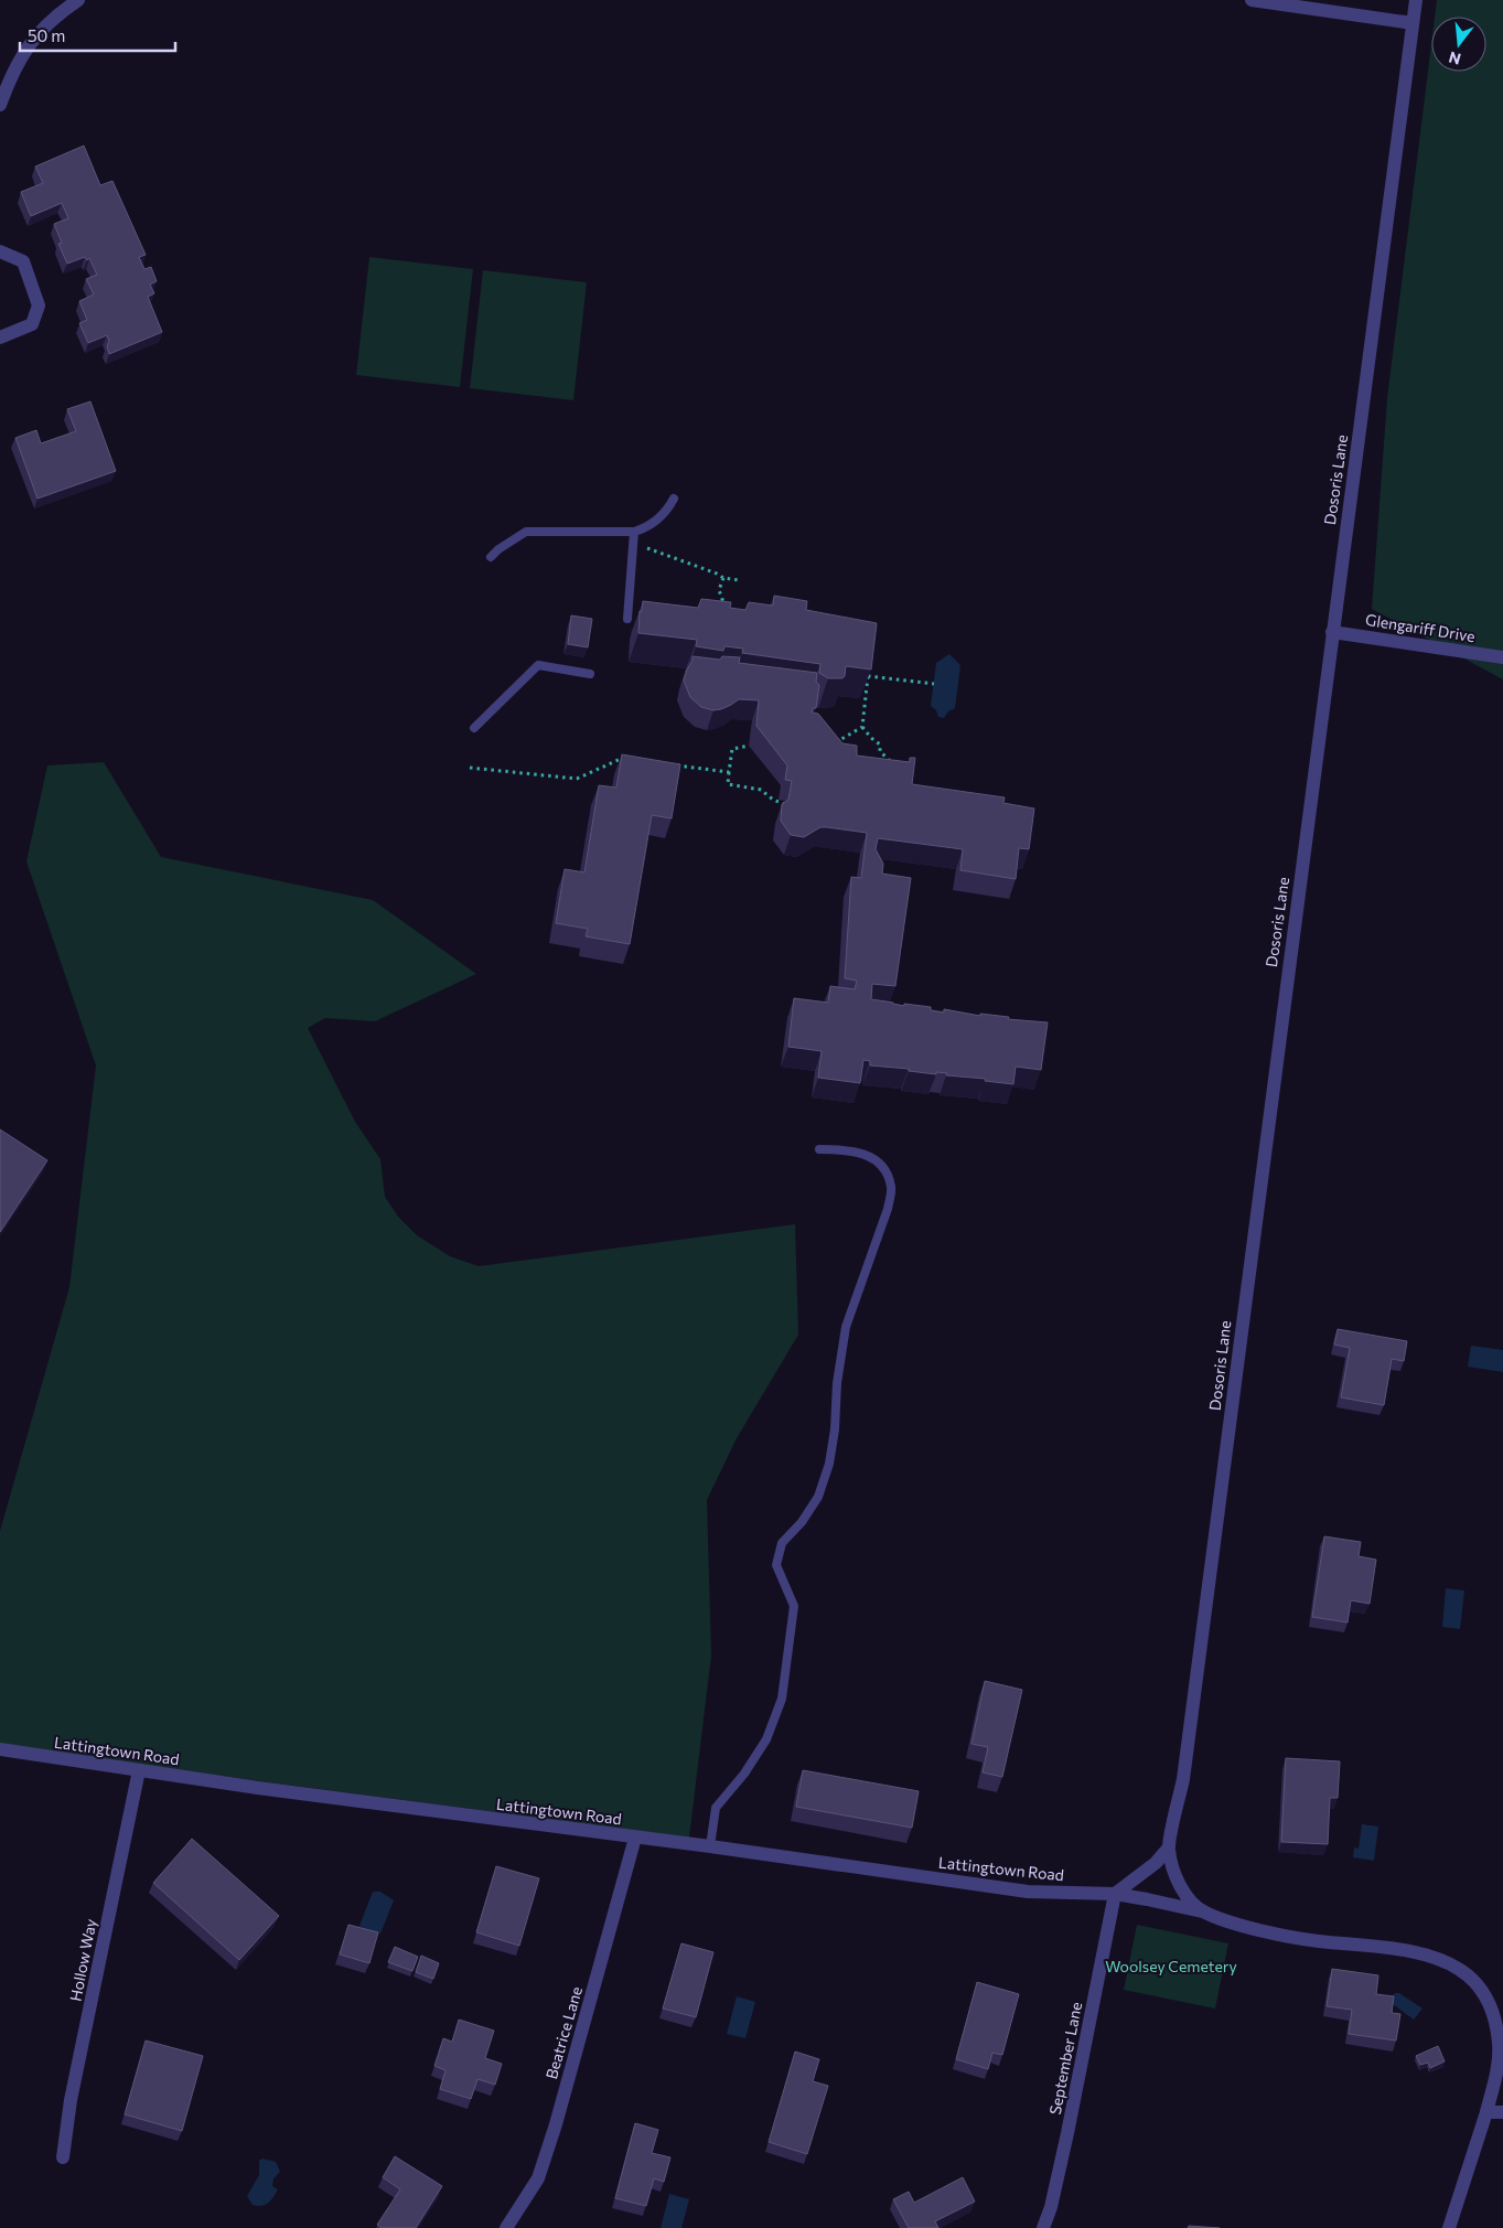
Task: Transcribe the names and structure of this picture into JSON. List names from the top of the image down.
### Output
{
  "streets": {
    "street": [
      "Dosoris Lane",
      "Glengariff Drive",
      "Lattingtown Road",
      "Hollow Way",
      "Beatrice Lane",
      "September Lane"
    ]
  },
  "crossings": [
    ["Dosoris Lane", "Glengariff Drive"],
    ["Dosoris Lane", "Lattingtown Road"],
    ["Lattingtown Road", "Hollow Way"],
    ["Lattingtown Road", "Beatrice Lane"],
    ["Lattingtown Road", "September Lane"]
  ],
  "parks": ["Woolsey Cemetery"],
  "scale_bar": "50 m",
  "north": "bottom"
}
